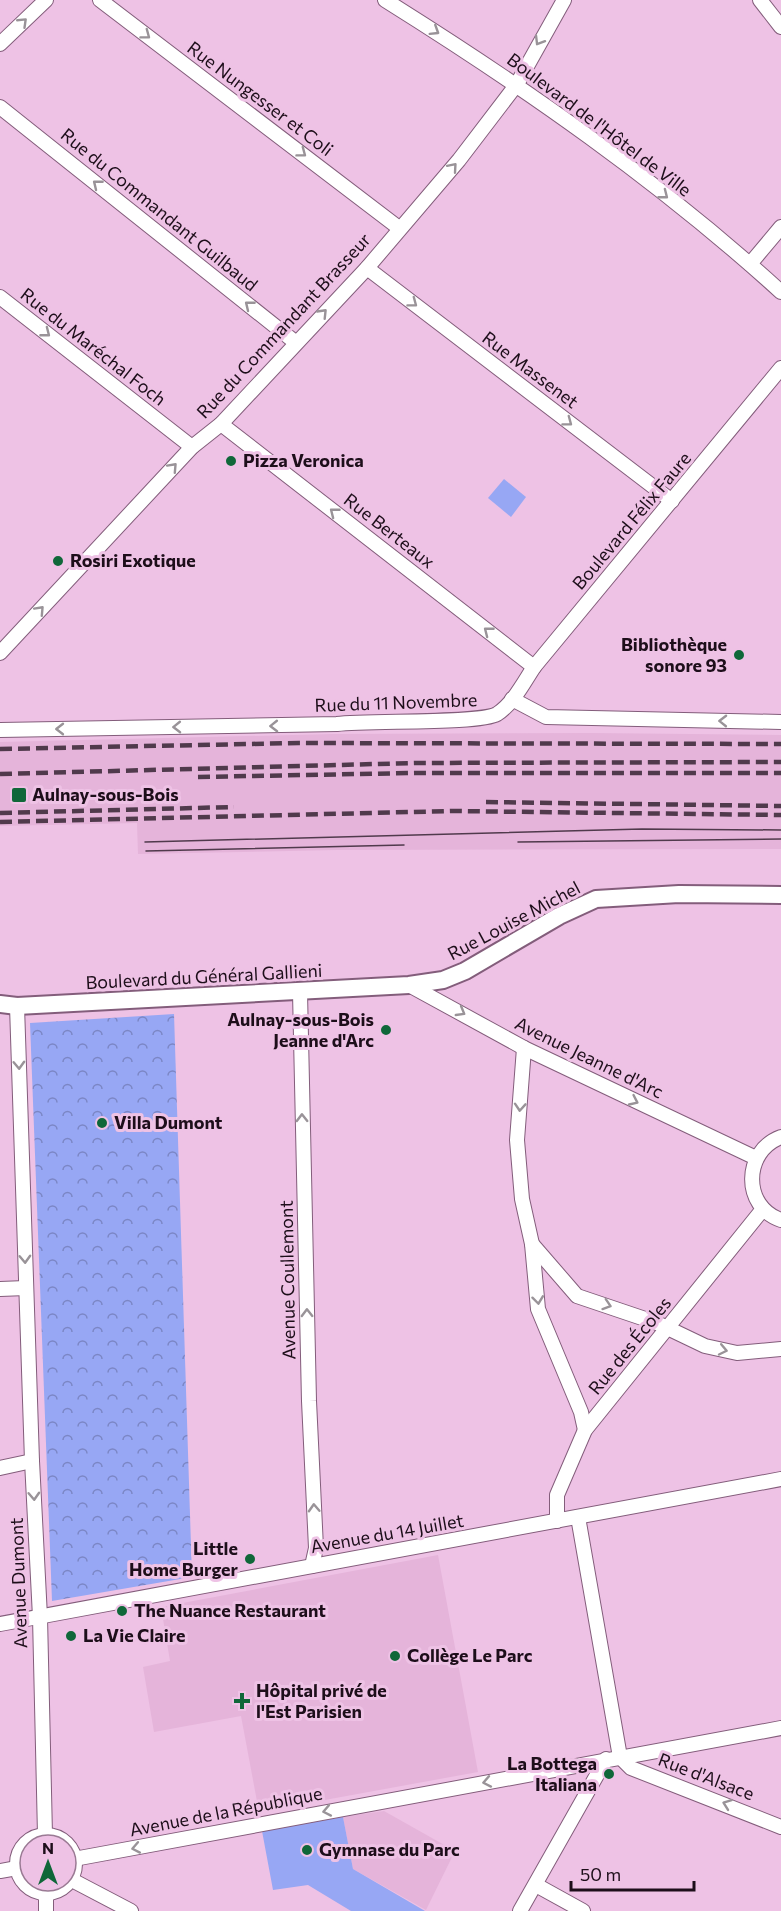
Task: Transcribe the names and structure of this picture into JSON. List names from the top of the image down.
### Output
{
  "streets": {
    "street": [
      "Rue Nungesser et Coli",
      "Boulevard de l'Hôtel de Ville",
      "Rue du Commandant Guilbaud",
      "Rue du Commandant Brasseur",
      "Rue du Maréchal Foch",
      "Rue Massenet",
      "Boulevard Félix Faure",
      "Rue Berteaux",
      "Rue du 11 Novembre",
      "Rue Louise Michel",
      "Boulevard du Général Gallieni",
      "Avenue Jeanne d'Arc",
      "Avenue Coullemont",
      "Rue des Écoles",
      "Avenue du 14 Juillet",
      "Avenue Dumont",
      "Rue d'Alsace",
      "Avenue de la République"
    ]
  },
  "crossings": [
    ["Rue Nungesser et Coli", "Rue du Commandant Brasseur"],
    ["Boulevard de l'Hôtel de Ville", "Rue du Commandant Brasseur"],
    ["Rue du Commandant Guilbaud", "Rue du Commandant Brasseur"],
    ["Rue du Commandant Brasseur", "Rue du Maréchal Foch"],
    ["Rue du Commandant Brasseur", "Rue Massenet"],
    ["Rue du Commandant Brasseur", "Rue Berteaux"],
    ["Rue Massenet", "Boulevard Félix Faure"],
    ["Boulevard Félix Faure", "Rue Berteaux"],
    ["Boulevard Félix Faure", "Rue du 11 Novembre"],
    ["Rue Louise Michel", "Boulevard du Général Gallieni"],
    ["Rue Louise Michel", "Avenue Jeanne d'Arc"],
    ["Boulevard du Général Gallieni", "Avenue Jeanne d'Arc"],
    ["Boulevard du Général Gallieni", "Avenue Coullemont"],
    ["Boulevard du Général Gallieni", "Avenue Dumont"],
    ["Avenue Coullemont", "Avenue du 14 Juillet"],
    ["Rue des Écoles", "Avenue du 14 Juillet"],
    ["Avenue du 14 Juillet", "Avenue Dumont"],
    ["Rue d'Alsace", "Avenue de la République"]
  ],
  "one_way": [
    "Rue Nungesser et Coli",
    "Boulevard de l'Hôtel de Ville",
    "Rue du Commandant Guilbaud",
    "Rue du Maréchal Foch",
    "Rue Massenet",
    "Rue Berteaux",
    "Rue du 11 Novembre",
    "Avenue Jeanne d'Arc",
    "Avenue Coullemont",
    "Avenue Dumont",
    "Rue d'Alsace",
    "Avenue de la République"
  ],
  "places": {
    "other": [
      "Pizza Veronica",
      "Rosiri Exotique",
      "Bibliothèque sonore 93",
      "Aulnay-sous-Bois Jeanne d'Arc",
      "Villa Dumont",
      "Little Home Burger",
      "The Nuance Restaurant",
      "La Vie Claire",
      "Collège Le Parc",
      "La Bottega Italiana",
      "Gymnase du Parc"
    ],
    "transit": ["Aulnay-sous-Bois"],
    "health": ["Hôpital privé de l'Est Parisien"]
  },
  "scale_bar": "50 m",
  "north": "top"
}
